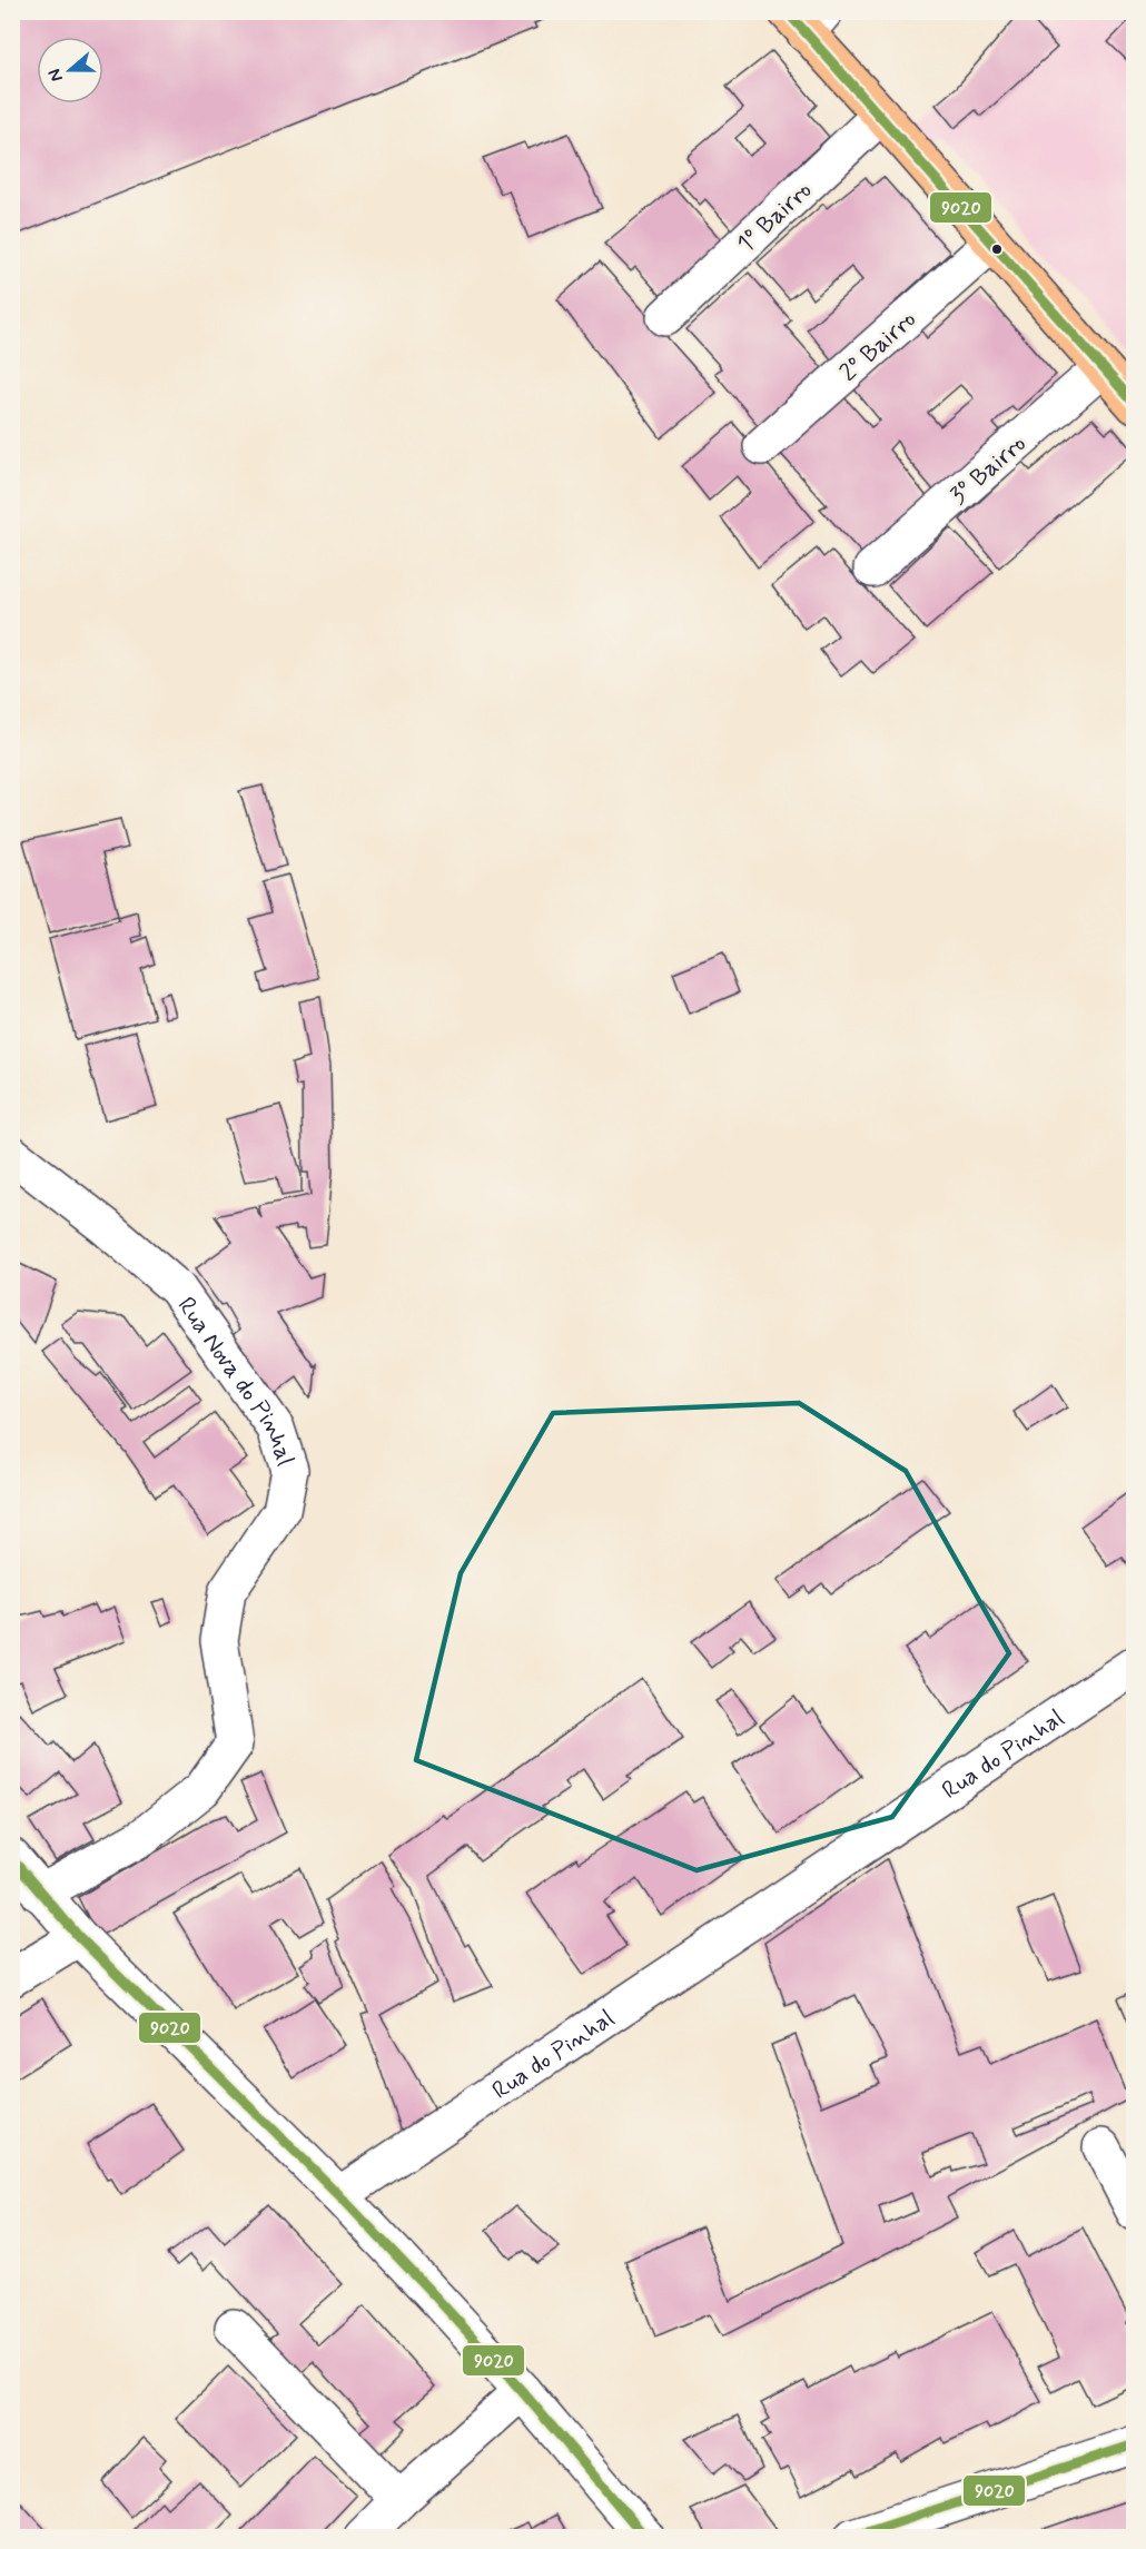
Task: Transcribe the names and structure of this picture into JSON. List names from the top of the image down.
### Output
{
  "streets": {
    "street": [
      "1º Bairro",
      "2º Bairro",
      "3º Bairro",
      "Rua Nova do Pinhal",
      "Rua do Pinhal"
    ]
  },
  "lines": ["transit line 9020"],
  "north": "left"
}
